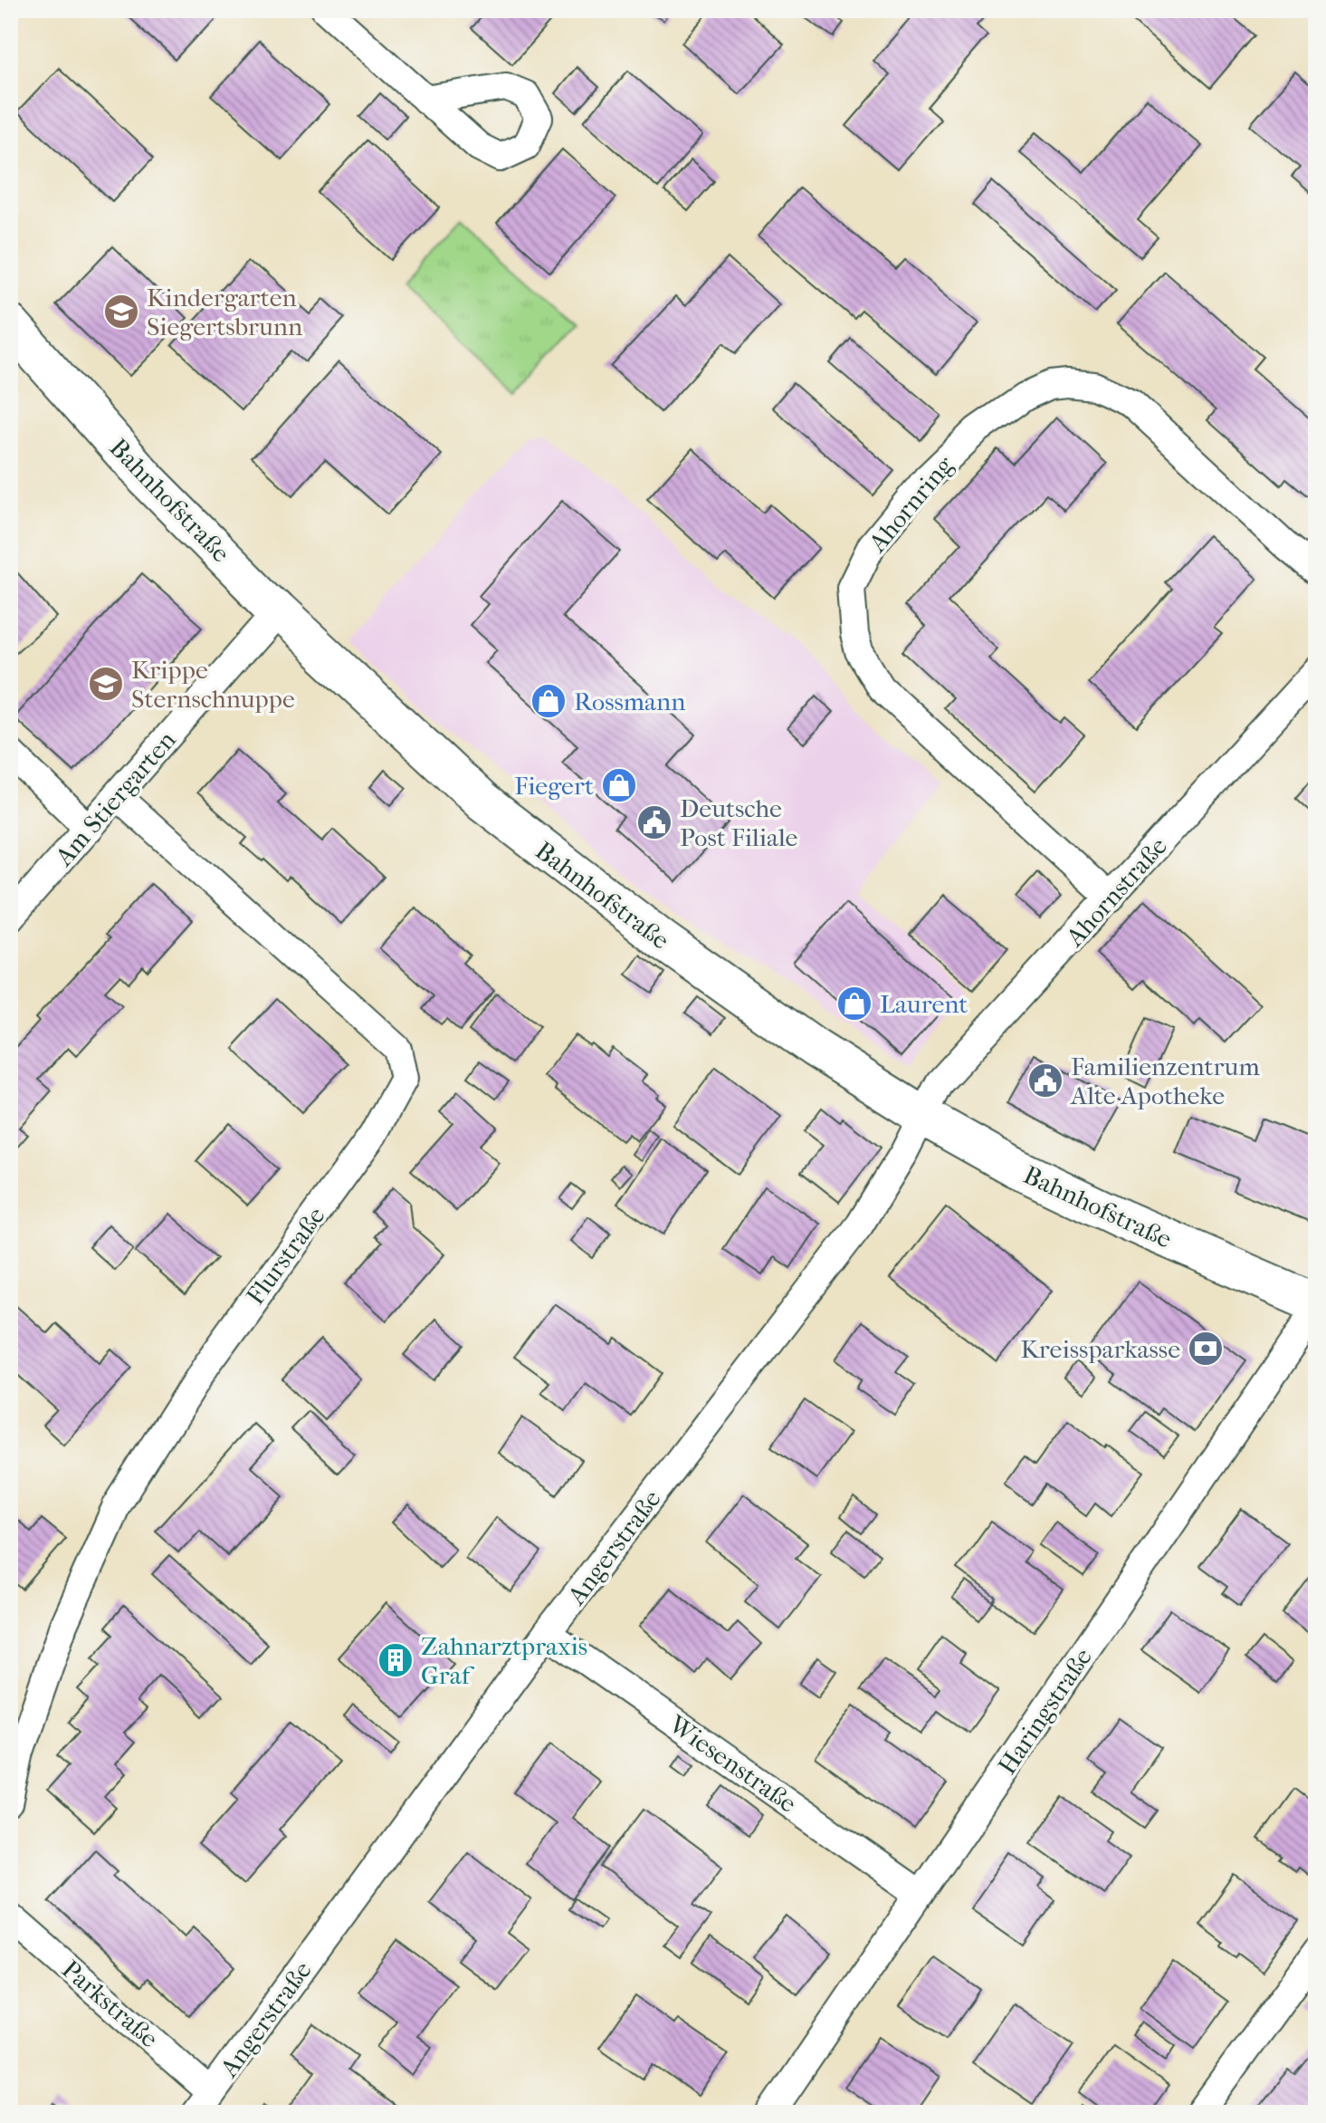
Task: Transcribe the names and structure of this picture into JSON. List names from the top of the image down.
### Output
{
  "streets": {
    "street": [
      "Bahnhofstraße",
      "Ahornring",
      "Am Stiergarten",
      "Ahornstraße",
      "Flurstraße",
      "Angerstraße",
      "Haringstraße",
      "Wiesenstraße",
      "Parkstraße"
    ]
  },
  "crossings": [
    ["Bahnhofstraße", "Am Stiergarten"],
    ["Bahnhofstraße", "Ahornstraße"],
    ["Bahnhofstraße", "Angerstraße"],
    ["Bahnhofstraße", "Haringstraße"],
    ["Ahornring", "Ahornstraße"],
    ["Am Stiergarten", "Flurstraße"],
    ["Ahornstraße", "Angerstraße"],
    ["Angerstraße", "Wiesenstraße"],
    ["Angerstraße", "Parkstraße"],
    ["Haringstraße", "Wiesenstraße"]
  ],
  "places": {
    "school or university": ["Kindergarten Siegertsbrunn", "Krippe Sternschnuppe"],
    "shop": ["Rossmann", "Fiegert", "Laurent"],
    "public building": ["Deutsche Post Filiale", "Familienzentrum Alte Apotheke"],
    "bank": ["Kreissparkasse"],
    "building": ["Zahnarztpraxis Graf"]
  }
}
